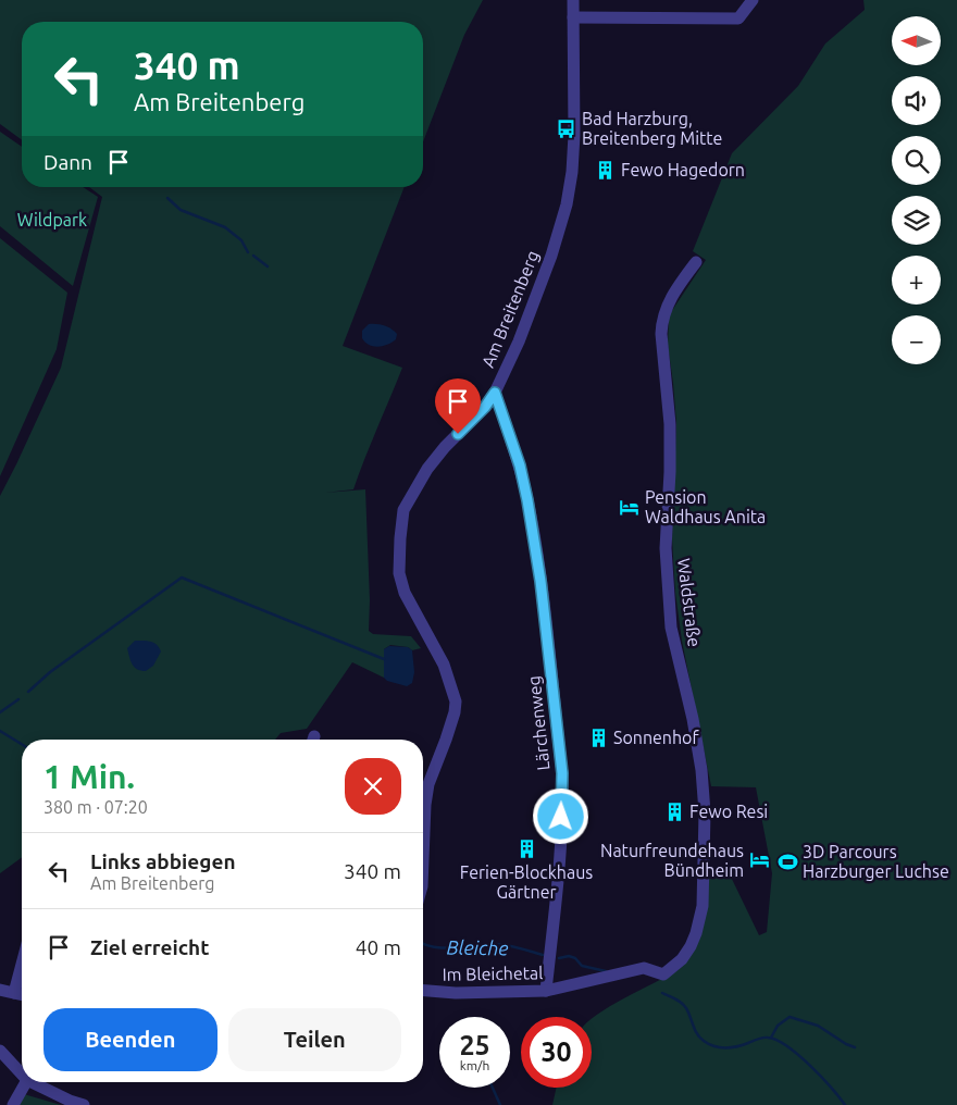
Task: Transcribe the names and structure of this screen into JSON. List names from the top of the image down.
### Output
{
  "streets": {
    "street": [
      "Am Breitenberg",
      "Waldstraße",
      "Lärchenweg",
      "Im Bleichetal"
    ]
  },
  "crossings": [
    ["Am Breitenberg", "Lärchenweg"],
    ["Waldstraße", "Im Bleichetal"],
    ["Lärchenweg", "Im Bleichetal"]
  ],
  "water": ["Bleiche"],
  "parks": ["Wildpark"],
  "places": {
    "bus stop": ["Bad Harzburg, Breitenberg Mitte"],
    "building": [
      "Fewo Hagedorn",
      "Sonnenhof",
      "Fewo Resi",
      "Ferien-Blockhaus Gärtner"
    ],
    "hotel": ["Pension Waldhaus Anita", "Naturfreundehaus Bündheim"],
    "sports": ["3D Parcours Harzburger Luchse"]
  },
  "north": "left",
  "page": {
    "map_buttons": ["+", "−"],
    "turn": ["340 m", "Am Breitenberg"],
    "then": "Dann",
    "heading": ["1 Min.", "380 m · 07:20"],
    "list": [
      {
        "name": "Links abbiegen",
        "note": "Am Breitenberg",
        "value": "340 m"
      },
      {
        "name": "Ziel erreicht",
        "value": "40 m"
      }
    ],
    "buttons": ["Beenden", "Teilen"],
    "speed": "25 km/h",
    "limit": "30"
  }
}
